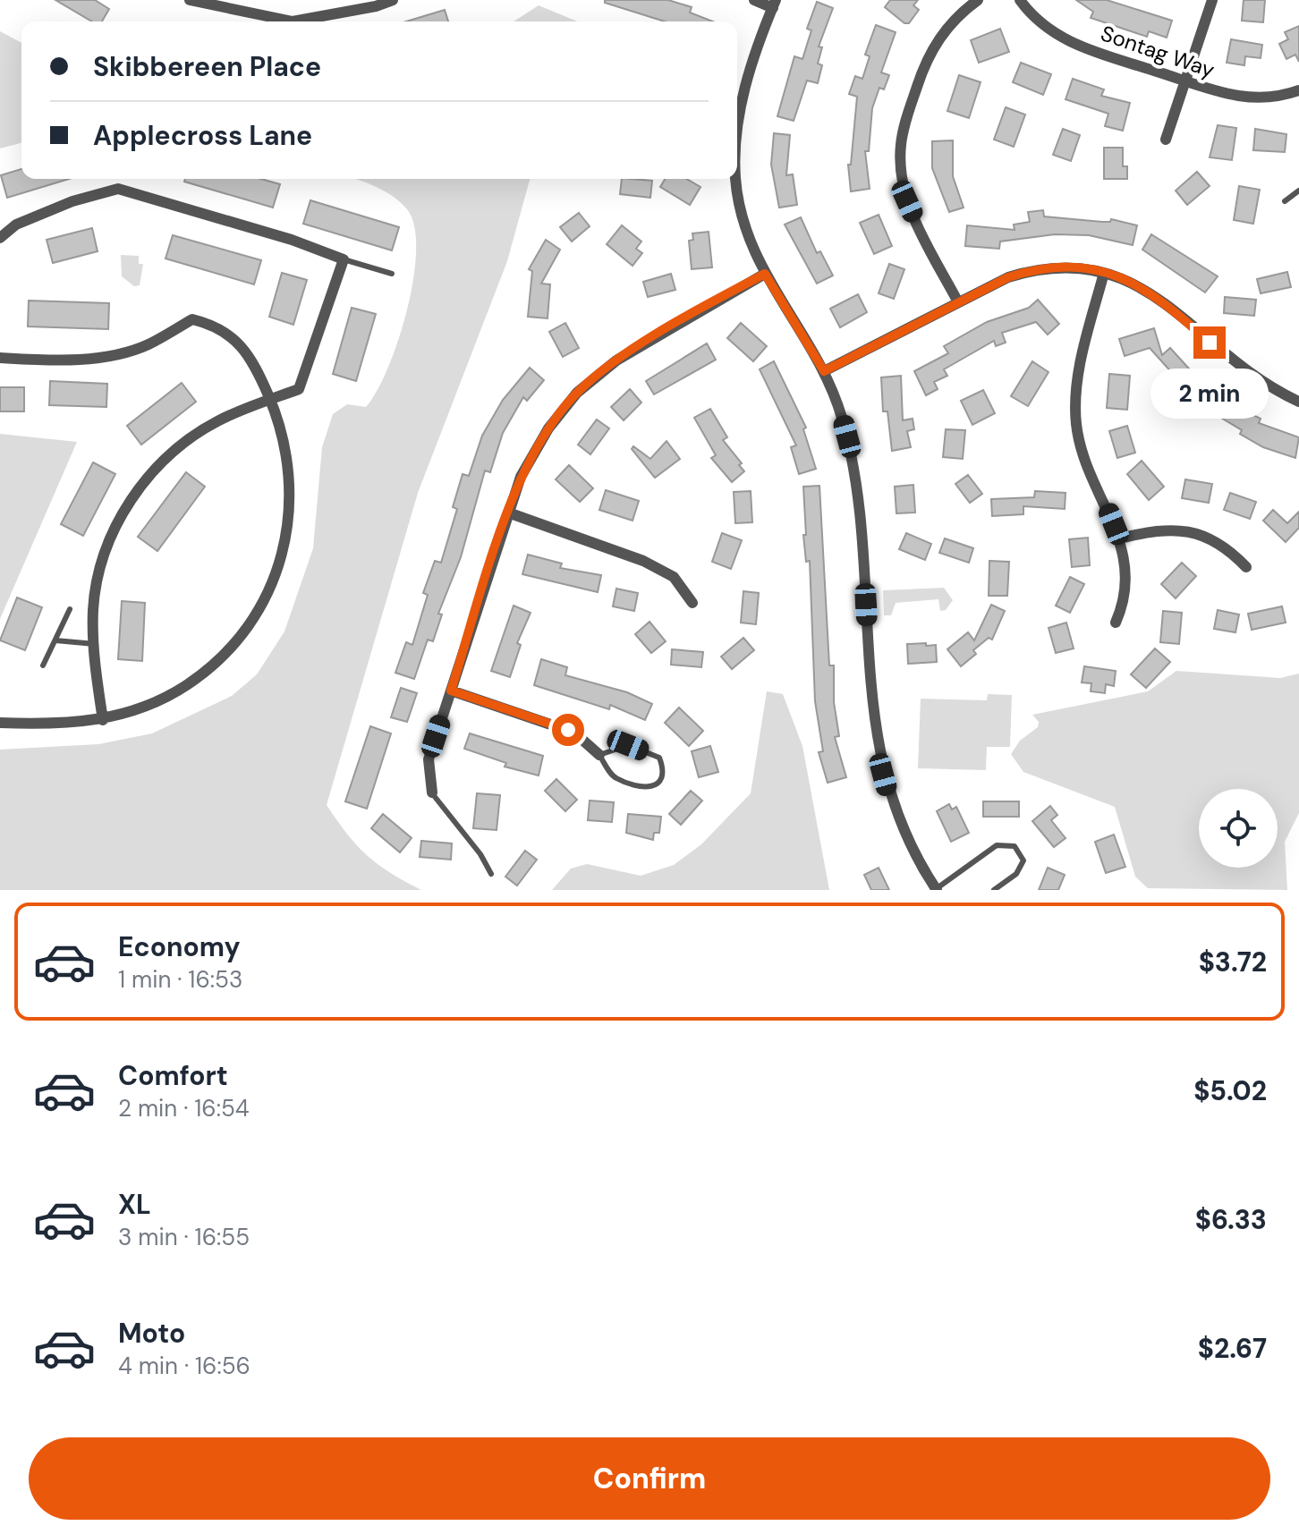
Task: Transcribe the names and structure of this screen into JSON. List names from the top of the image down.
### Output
{
  "streets": {
    "street": ["Sontag Way"]
  },
  "page": {
    "banner": ["Skibbereen Place", "Applecross Lane"],
    "bubble": "2 min",
    "list": [
      {
        "name": "Economy",
        "note": "1 min · 16:53",
        "value": "$3.72"
      },
      {
        "name": "Comfort",
        "note": "2 min · 16:54",
        "value": "$5.02"
      },
      {
        "name": "XL",
        "note": "3 min · 16:55",
        "value": "$6.33"
      },
      {
        "name": "Moto",
        "note": "4 min · 16:56",
        "value": "$2.67"
      }
    ],
    "buttons": "Confirm"
  }
}
